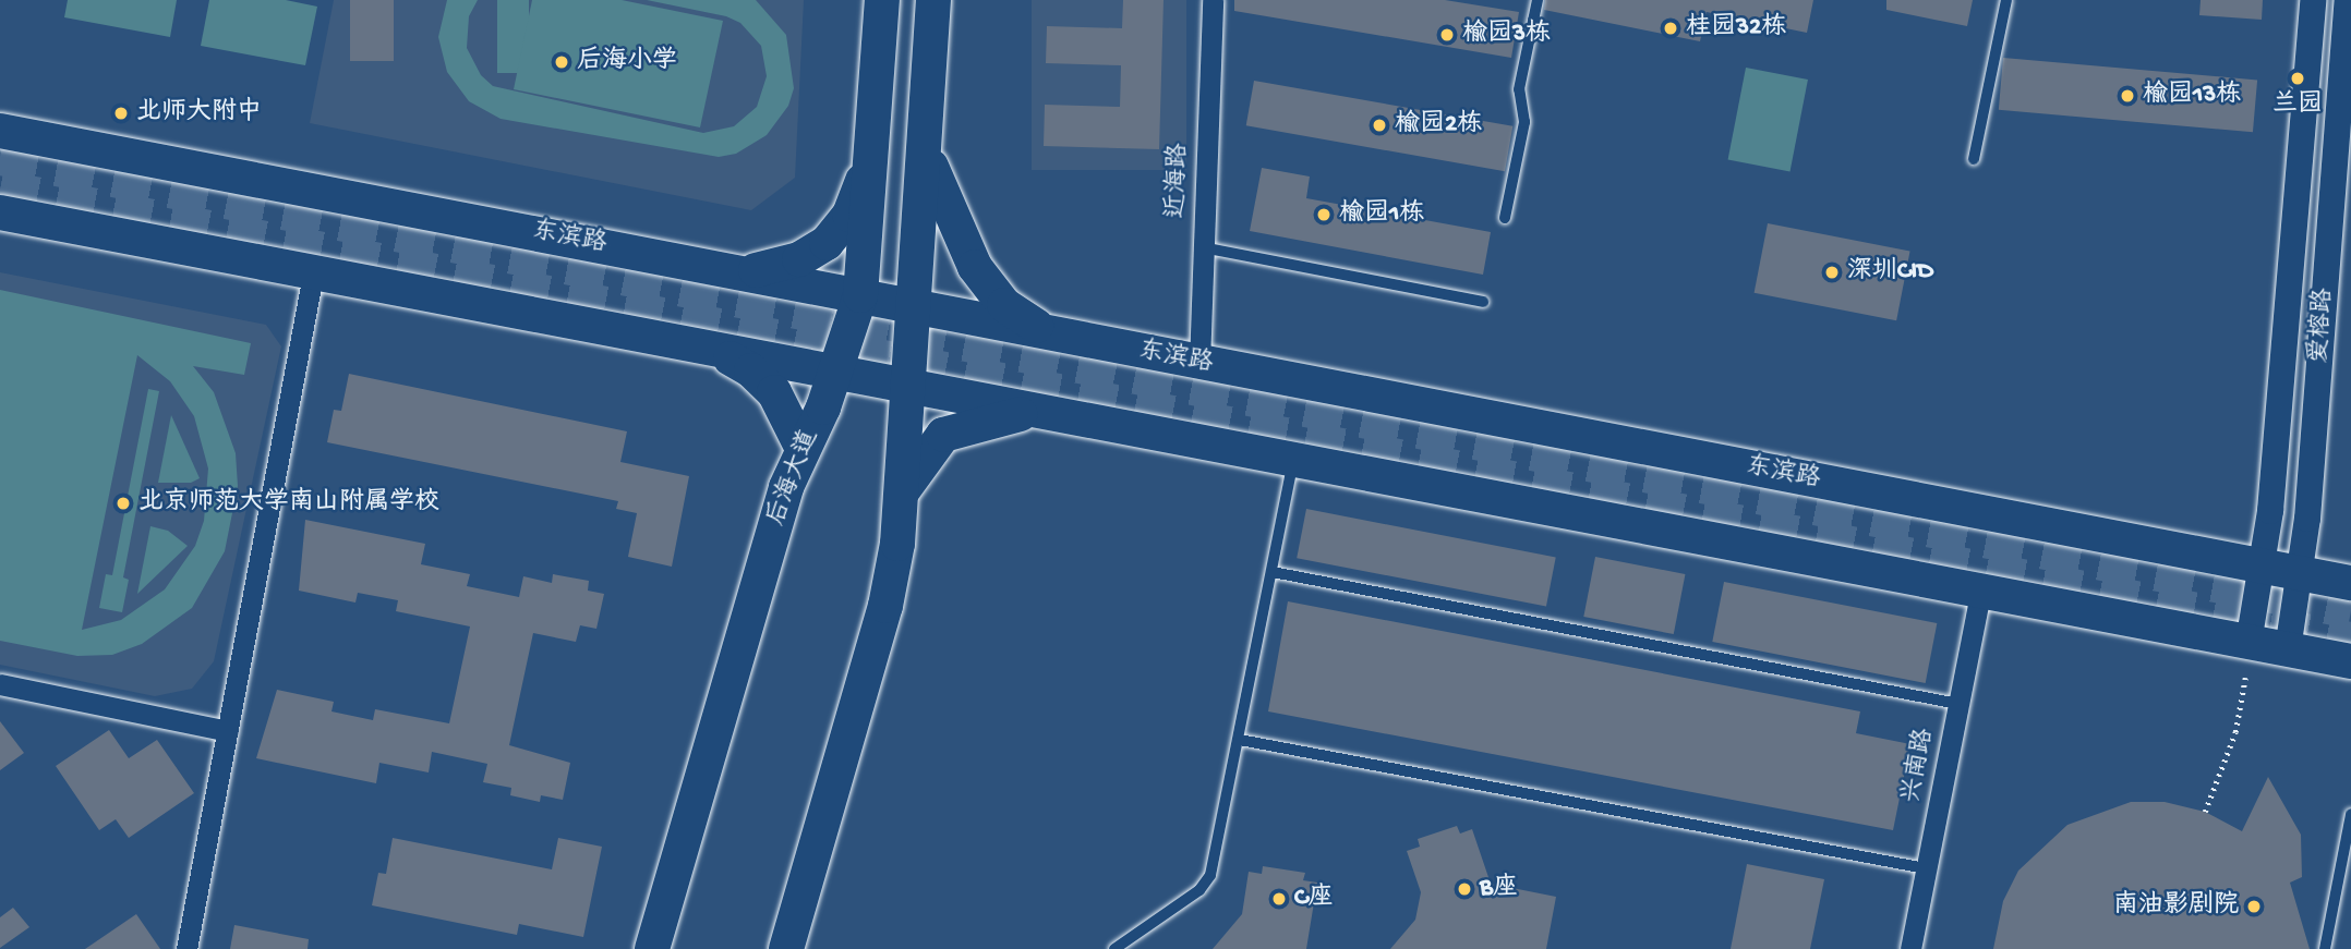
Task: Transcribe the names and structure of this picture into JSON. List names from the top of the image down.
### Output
{
  "streets": {
    "main road": ["东滨路", "后海大道"],
    "street": ["近海路", "爱榕路", "兴南路"]
  },
  "crossings": [
    ["近海路", "东滨路"],
    ["东滨路", "爱榕路"],
    ["东滨路", "后海大道"]
  ],
  "places": [
    "桂园32栋",
    "榆园3栋",
    "后海小学",
    "兰园",
    "榆园13栋",
    "北师大附中",
    "榆园2栋",
    "榆园1栋",
    "深圳CID",
    "北京师范大学南山附属学校",
    "B座",
    "C座",
    "南油影剧院"
  ]
}
